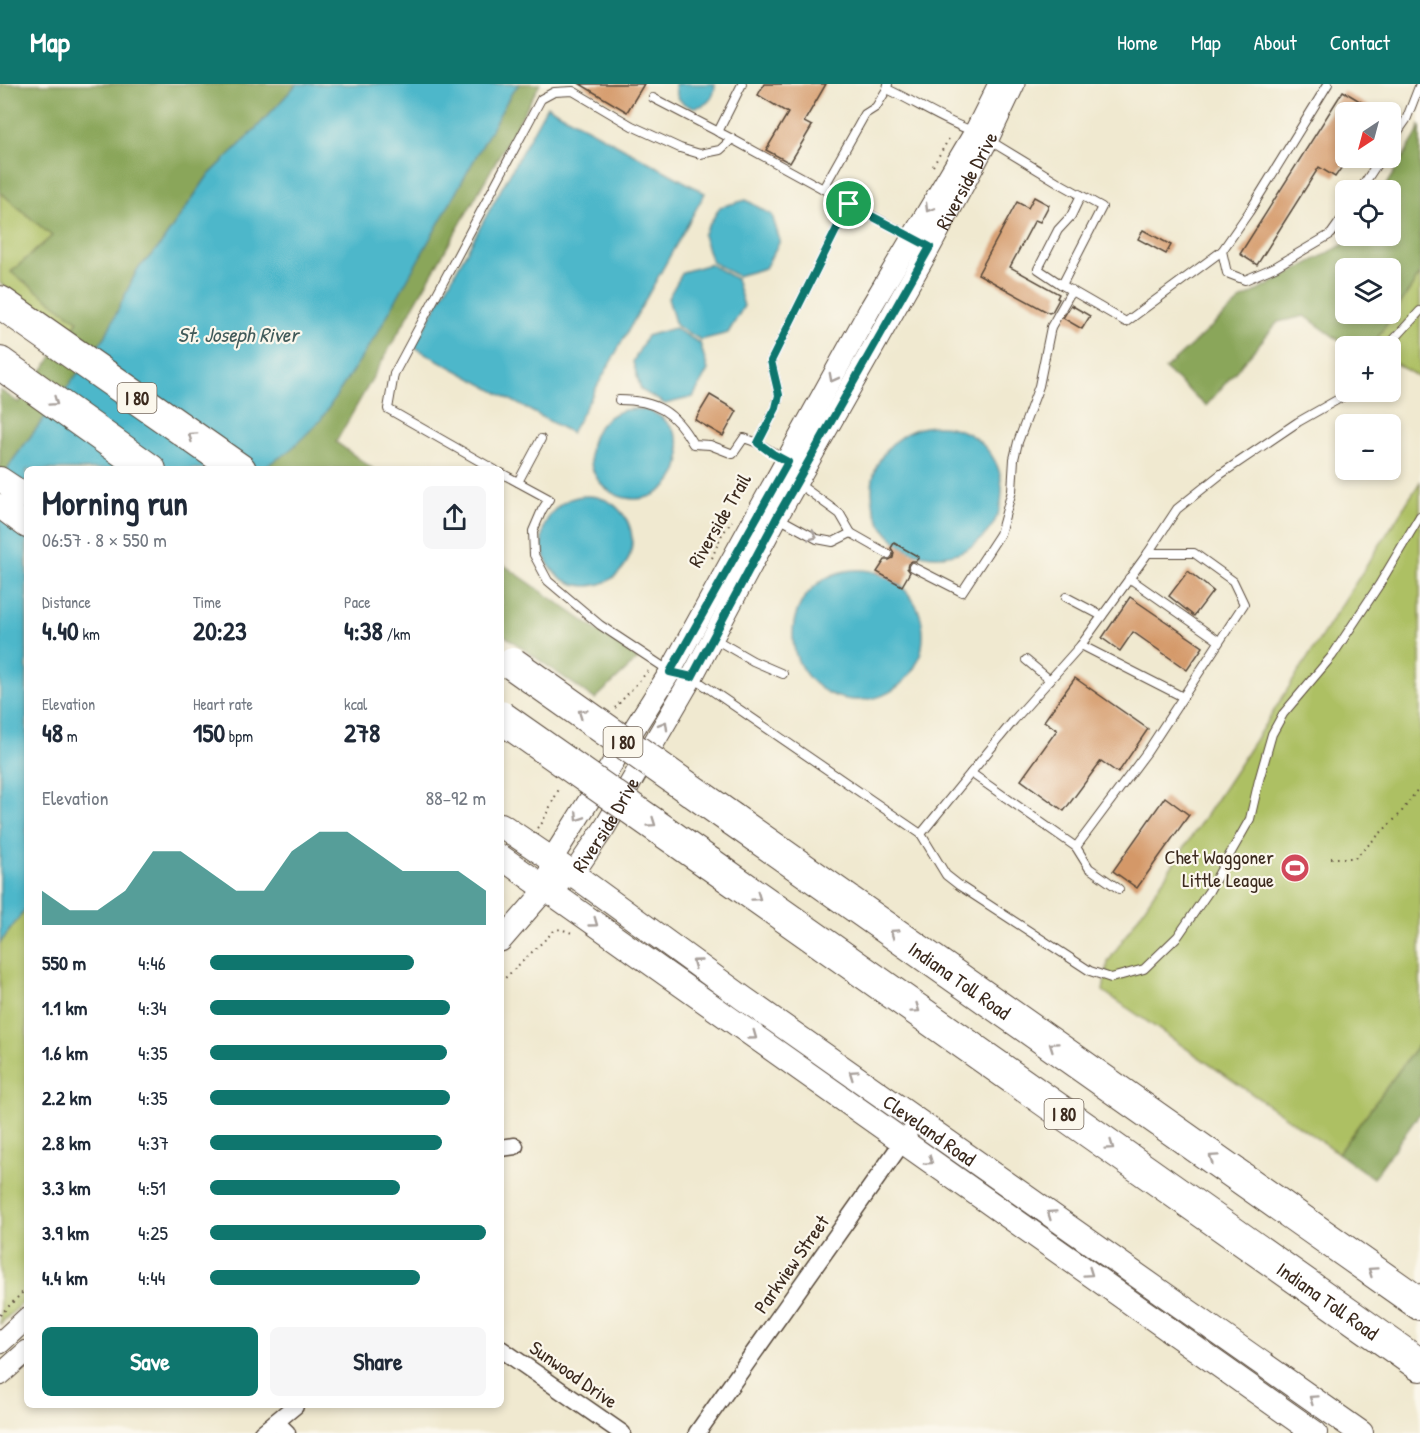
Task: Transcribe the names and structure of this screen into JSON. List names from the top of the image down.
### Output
{
  "streets": {
    "highway": ["I 80", "Indiana Toll Road"],
    "main road": ["Cleveland Road"],
    "street": ["Riverside Drive", "Parkview Street", "Sunwood Drive"],
    "path": ["Riverside Trail"]
  },
  "crossings": [
    ["Riverside Drive", "Cleveland Road"],
    ["Cleveland Road", "Parkview Street"]
  ],
  "water": ["St. Joseph River"],
  "places": {
    "sports": ["Chet Waggoner Little League"]
  },
  "north": "bottom left",
  "page": {
    "header": "Map",
    "nav": [
      "Home",
      "Map",
      "About",
      "Contact"
    ],
    "map_buttons": ["+", "−"],
    "heading": ["Morning run", "06:57 · 8 × 550 m"],
    "stats": [
      ["Distance", "4.40 km"],
      ["Time", "20:23"],
      ["Pace", "4:38 /km"],
      ["Elevation", "48 m"],
      ["Heart rate", "150 bpm"],
      ["kcal", "278"]
    ],
    "chart": ["Elevation", "88–92 m"],
    "list": [
      {
        "name": "550 m",
        "note": "4:46"
      },
      {
        "name": "1.1 km",
        "note": "4:34"
      },
      {
        "name": "1.6 km",
        "note": "4:35"
      },
      {
        "name": "2.2 km",
        "note": "4:35"
      },
      {
        "name": "2.8 km",
        "note": "4:37"
      },
      {
        "name": "3.3 km",
        "note": "4:51"
      },
      {
        "name": "3.9 km",
        "note": "4:25"
      },
      {
        "name": "4.4 km",
        "note": "4:44"
      }
    ],
    "buttons": ["Save", "Share"]
  }
}
